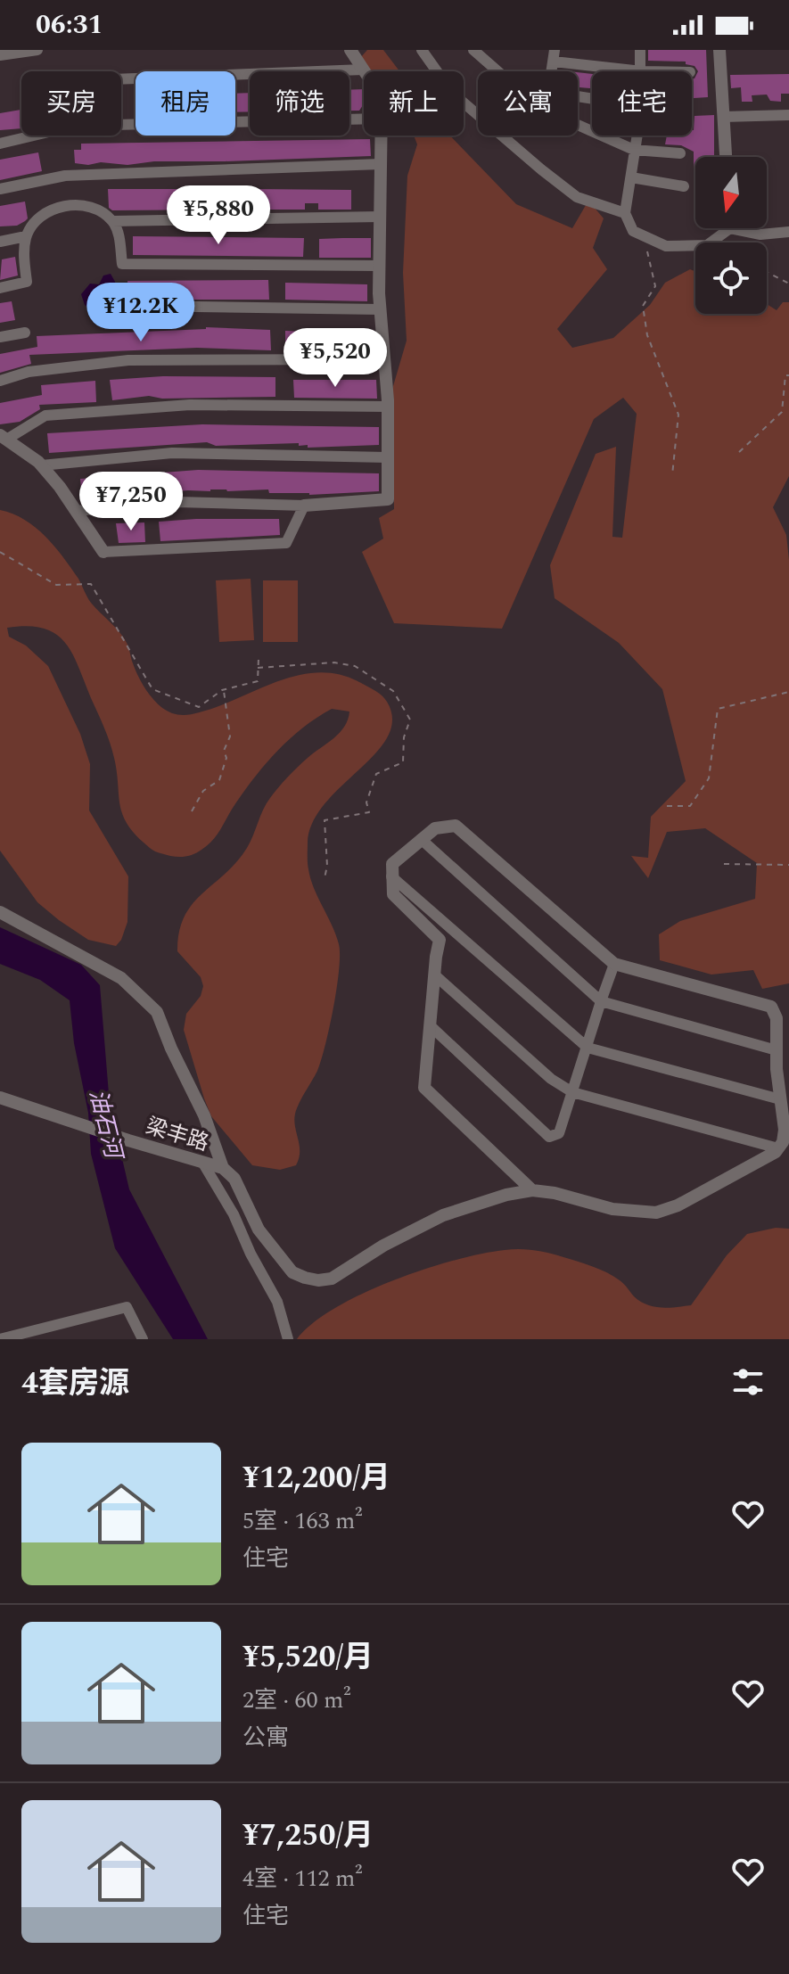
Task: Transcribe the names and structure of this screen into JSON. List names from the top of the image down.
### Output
{
  "streets": {
    "street": ["梁丰路"]
  },
  "water": ["油石河"],
  "north": "bottom",
  "page": {
    "status": "06:31",
    "chip": [
      "买房",
      "租房",
      "筛选",
      "新上",
      "公寓",
      "住宅"
    ],
    "price": [
      "¥5,880",
      "¥12.2K",
      "¥5,520",
      "¥7,250"
    ],
    "heading": "4套房源",
    "list": [
      {
        "name": "¥12,200/月",
        "note": "5室 · 163 m² · 住宅"
      },
      {
        "name": "¥5,520/月",
        "note": "2室 · 60 m² · 公寓"
      },
      {
        "name": "¥7,250/月",
        "note": "4室 · 112 m² · 住宅"
      }
    ]
  }
}
